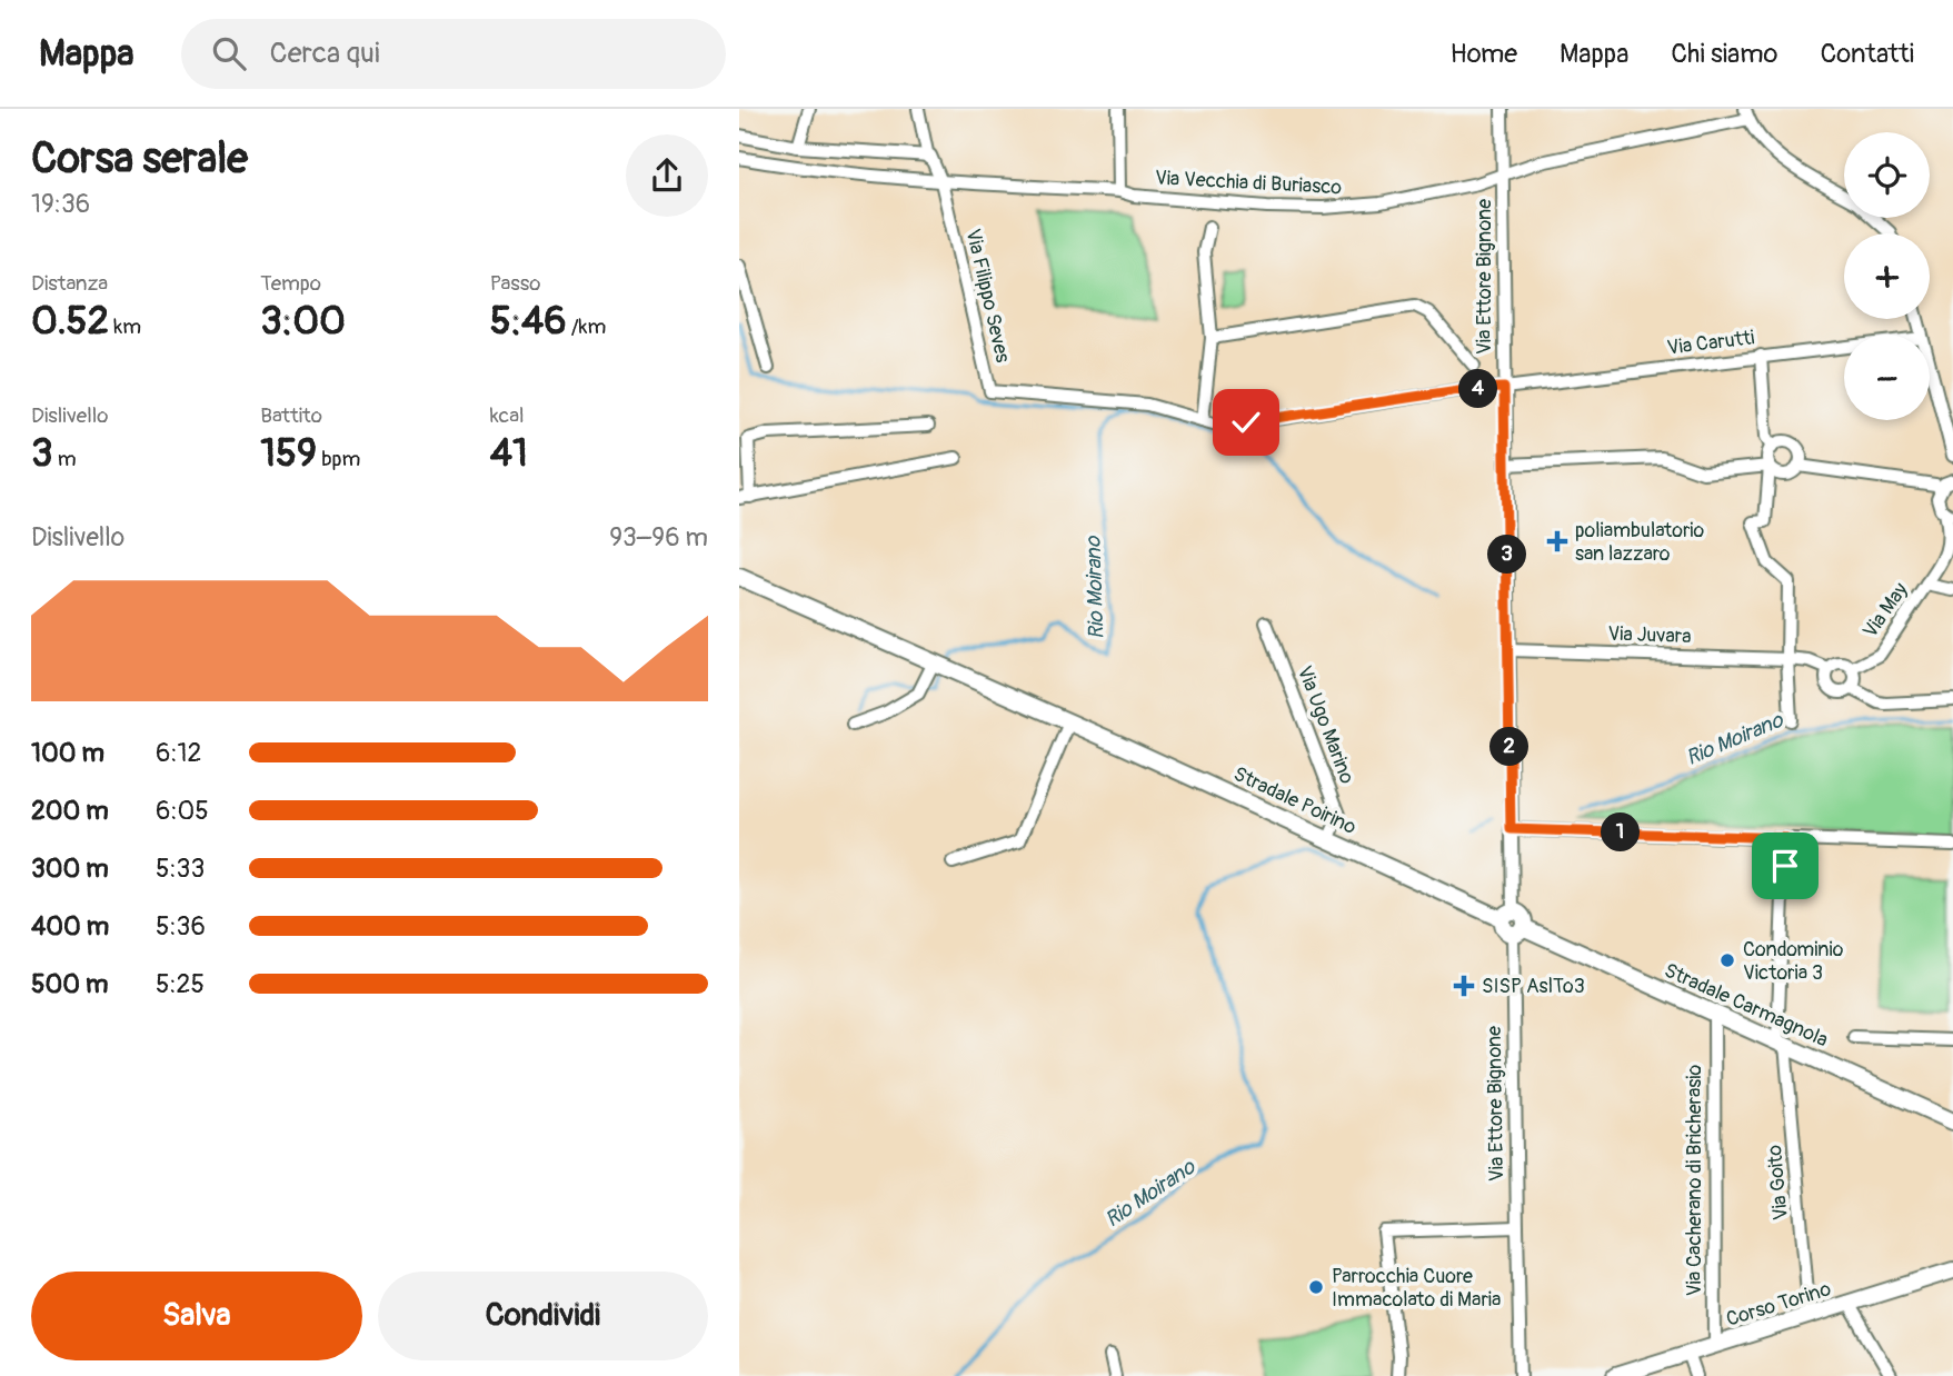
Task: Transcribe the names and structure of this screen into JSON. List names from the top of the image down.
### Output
{
  "streets": {
    "main road": ["Stradale Poirino", "Stradale Carmagnola", "Corso Torino"],
    "street": [
      "Via Vecchia di Buriasco",
      "Via Ettore Bignone",
      "Via Filippo Seves",
      "Via Carutti",
      "Via May",
      "Via Juvara",
      "Via Ugo Marino",
      "Via Cacherano di Bricherasio",
      "Via Goito"
    ]
  },
  "crossings": [
    ["Via Vecchia di Buriasco", "Via Ettore Bignone"],
    ["Via Vecchia di Buriasco", "Via Filippo Seves"],
    ["Via Ettore Bignone", "Via Carutti"],
    ["Via Ettore Bignone", "Via Juvara"],
    ["Via Ettore Bignone", "Stradale Poirino"],
    ["Via Ettore Bignone", "Stradale Carmagnola"],
    ["Via Filippo Seves", "Via Carutti"],
    ["Via May", "Via Juvara"],
    ["Via Ugo Marino", "Stradale Poirino"],
    ["Stradale Carmagnola", "Via Cacherano di Bricherasio"],
    ["Stradale Carmagnola", "Via Goito"],
    ["Via Cacherano di Bricherasio", "Corso Torino"],
    ["Via Goito", "Corso Torino"]
  ],
  "water": ["Rio Moirano"],
  "places": {
    "health": ["poliambulatorio san lazzaro", "SISP AslTo3"],
    "other": ["Condominio Victoria 3", "Parrocchia Cuore Immacolato di Maria"]
  },
  "page": {
    "header": "Mappa",
    "search": "Cerca qui",
    "nav": [
      "Home",
      "Mappa",
      "Chi siamo",
      "Contatti"
    ],
    "heading": ["Corsa serale", "19:36"],
    "map_buttons": ["+", "−"],
    "stats": [
      ["Distanza", "0.52 km"],
      ["Tempo", "3:00"],
      ["Passo", "5:46 /km"],
      ["Dislivello", "3 m"],
      ["Battito", "159 bpm"],
      ["kcal", "41"]
    ],
    "pins": [
      "4",
      "3",
      "2",
      "1"
    ],
    "chart": ["Dislivello", "93–96 m"],
    "list": [
      {
        "name": "100 m",
        "note": "6:12"
      },
      {
        "name": "200 m",
        "note": "6:05"
      },
      {
        "name": "300 m",
        "note": "5:33"
      },
      {
        "name": "400 m",
        "note": "5:36"
      },
      {
        "name": "500 m",
        "note": "5:25"
      }
    ],
    "buttons": ["Salva", "Condividi"]
  }
}
